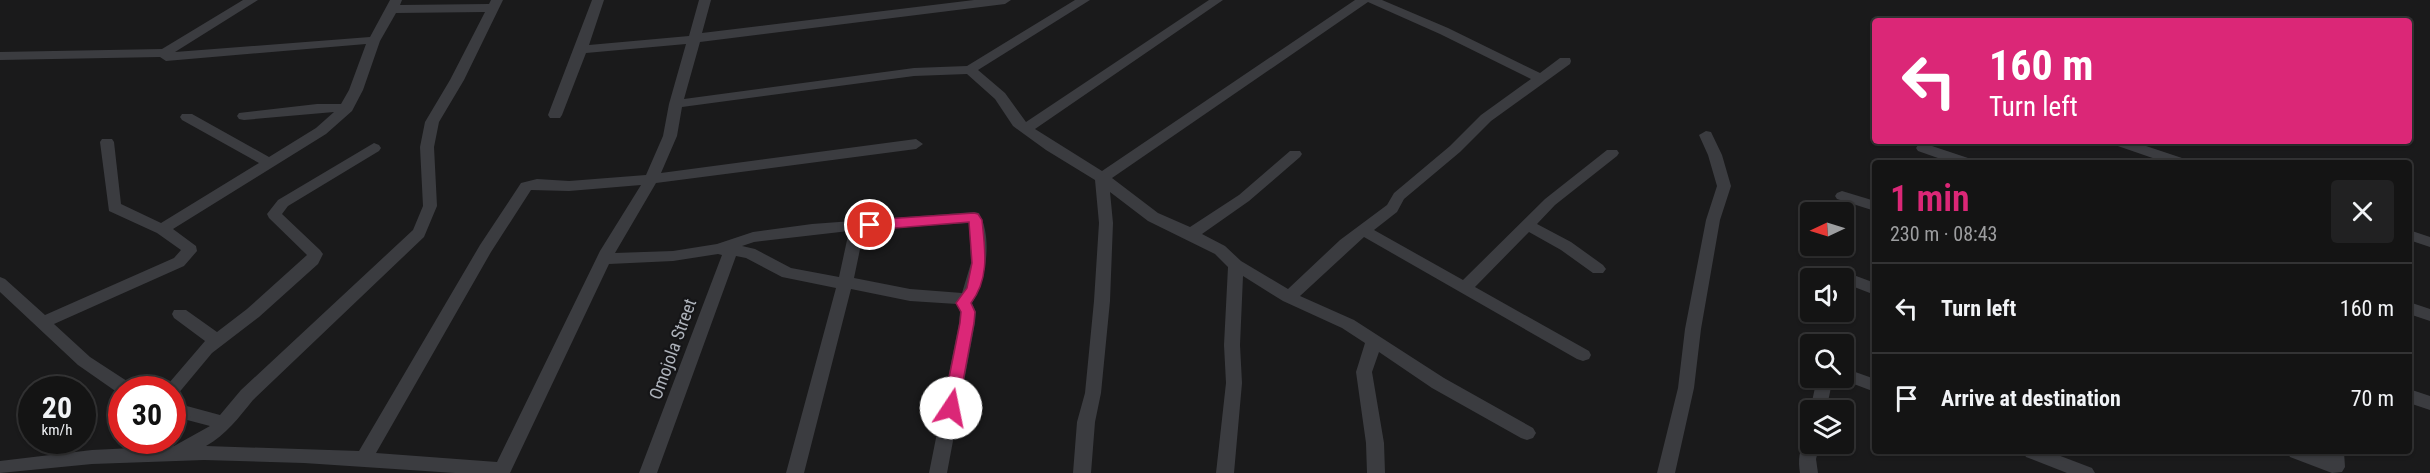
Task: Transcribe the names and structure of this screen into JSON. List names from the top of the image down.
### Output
{
  "streets": {
    "street": ["Omojola Street"]
  },
  "north": "left",
  "page": {
    "turn": ["160 m", "Turn left"],
    "heading": ["1 min", "230 m · 08:43"],
    "list": [
      {
        "name": "Turn left",
        "value": "160 m"
      },
      {
        "name": "Arrive at destination",
        "value": "70 m"
      }
    ],
    "speed": "20 km/h",
    "limit": "30"
  }
}
